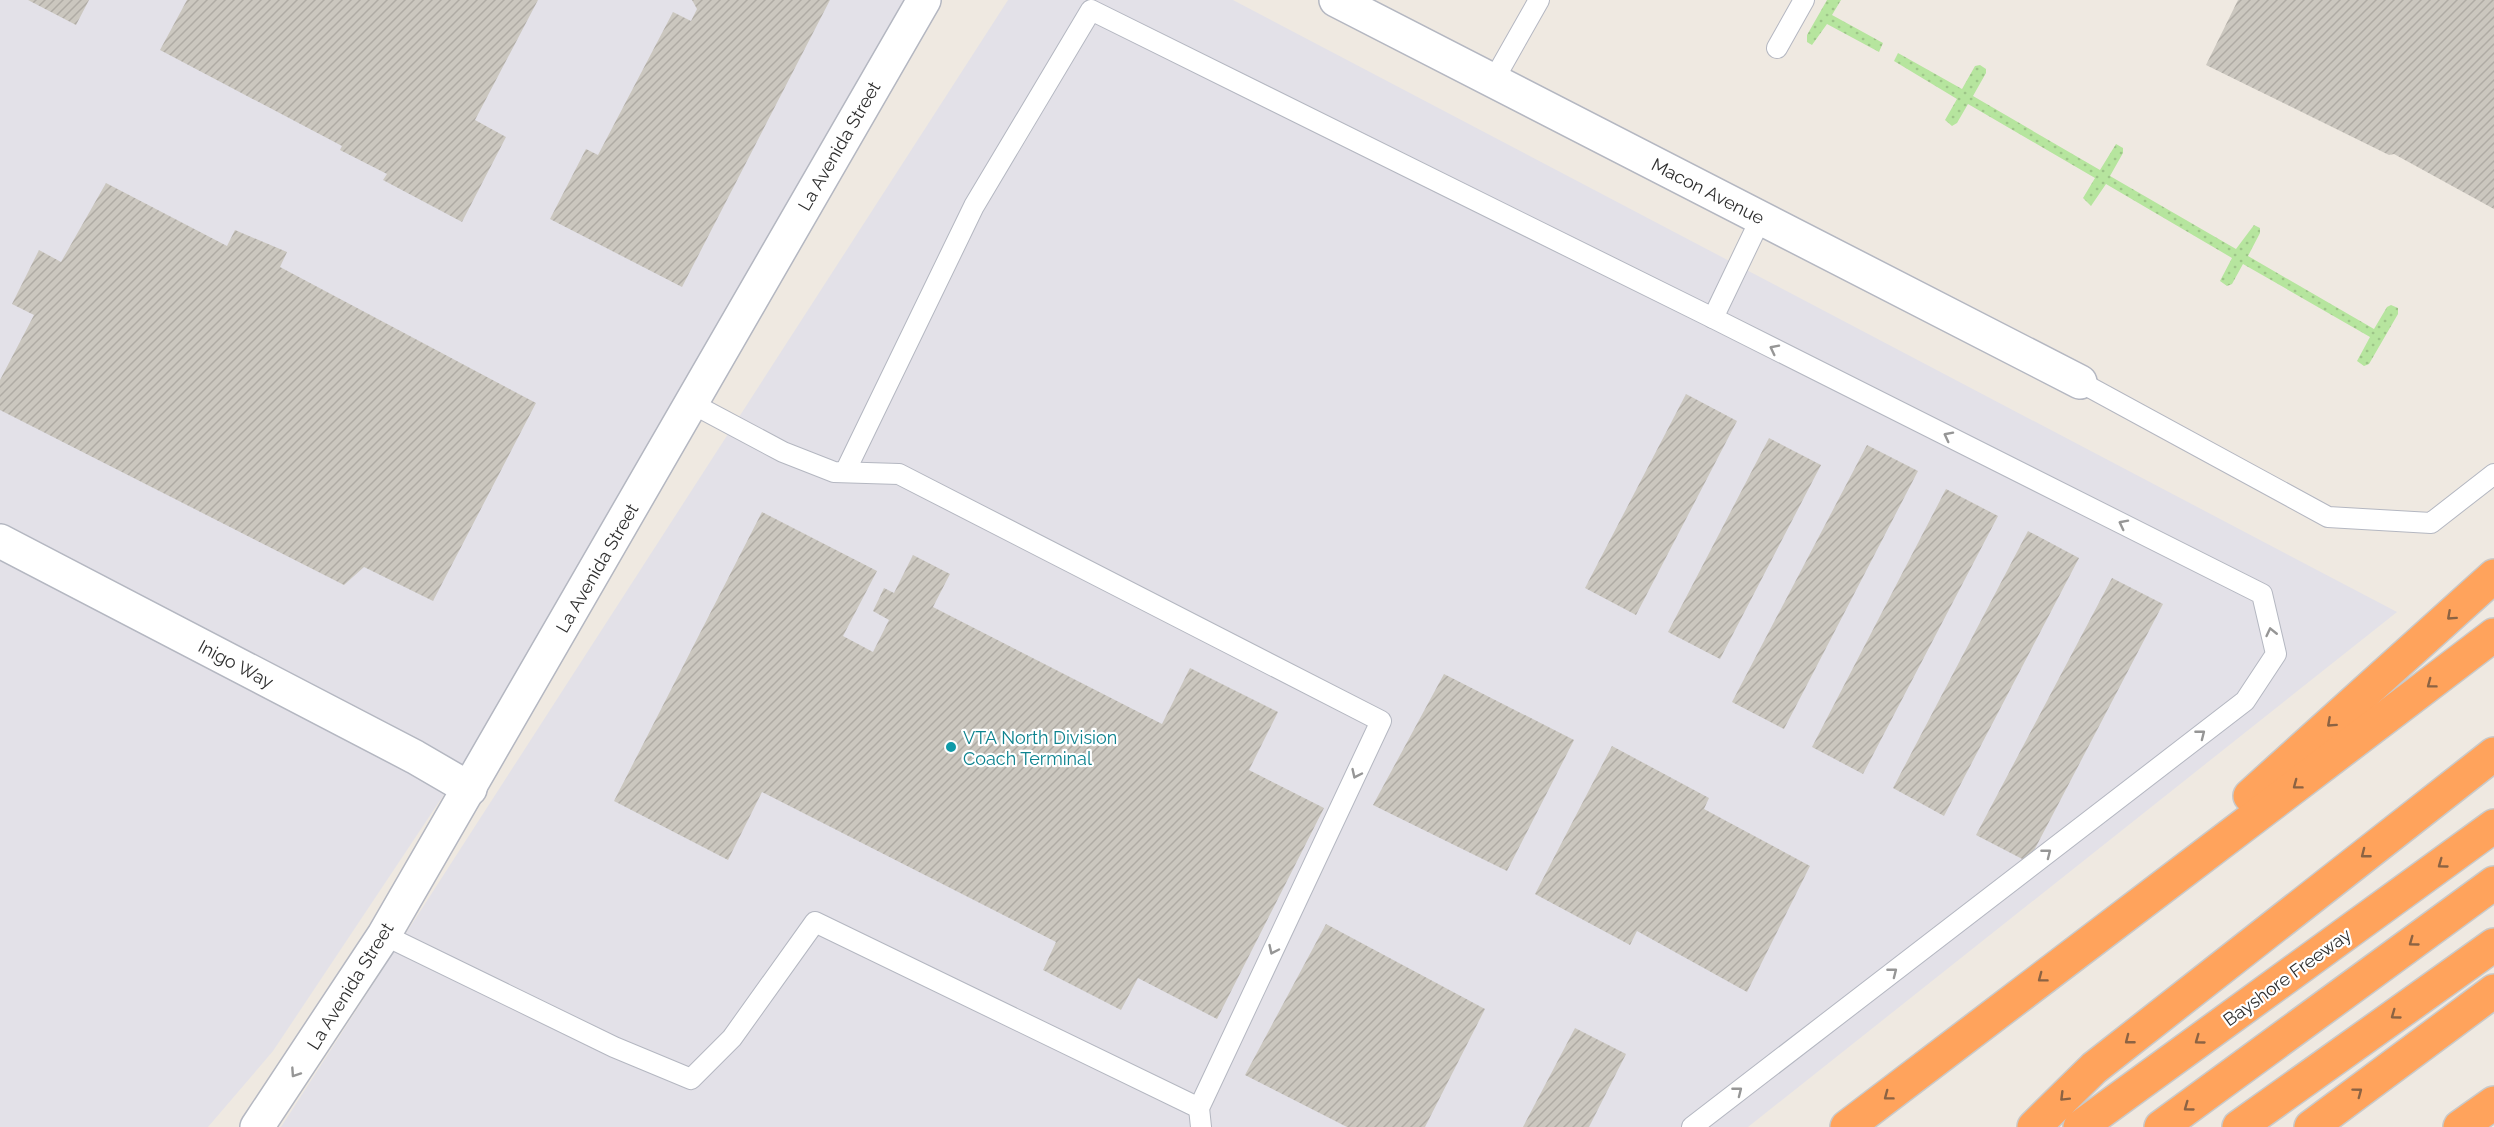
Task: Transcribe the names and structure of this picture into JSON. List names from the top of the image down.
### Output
{
  "streets": {
    "highway": ["Bayshore Freeway"],
    "street": ["La Avenida Street", "Macon Avenue", "Inigo Way"]
  },
  "crossings": [
    ["La Avenida Street", "Inigo Way"]
  ],
  "places": ["VTA North Division Coach Terminal"]
}
